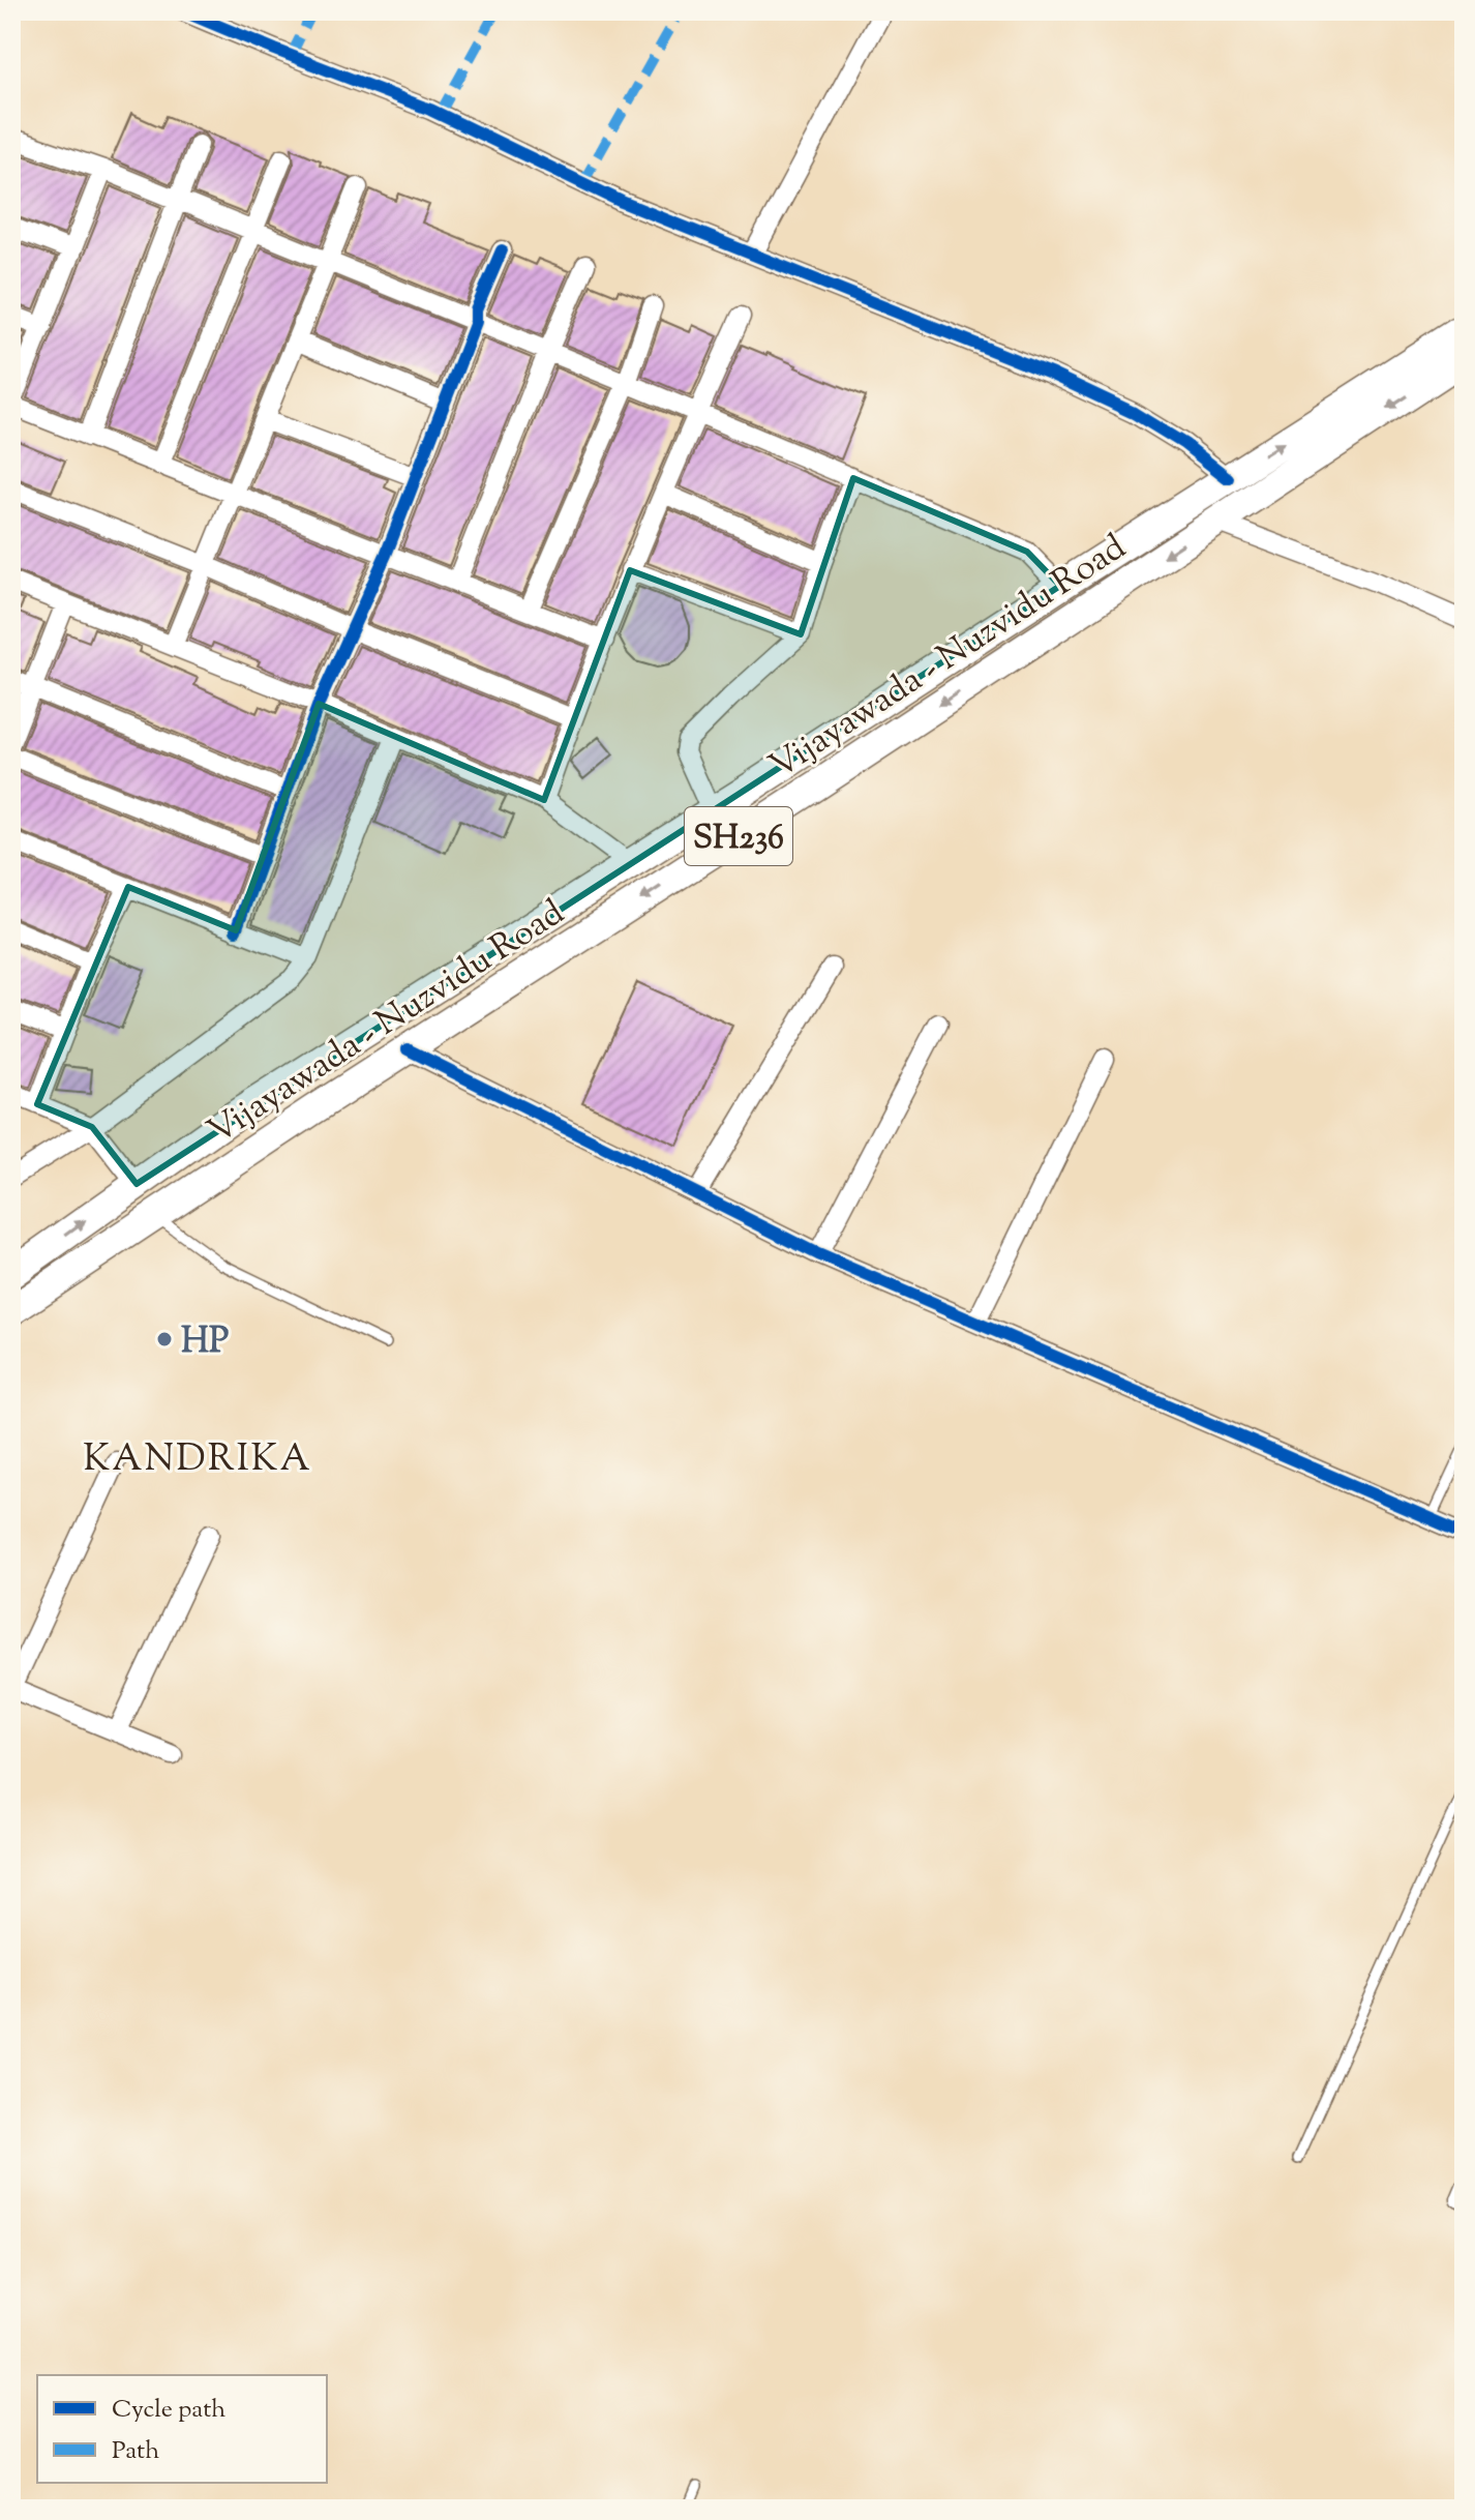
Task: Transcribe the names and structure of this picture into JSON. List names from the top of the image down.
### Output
{
  "streets": {
    "main road": ["Vijayawada - Nuzvidu Road", "SH236"]
  },
  "districts": ["KANDRIKA"],
  "places": ["HP"],
  "legend": ["Cycle path", "Path"]
}
